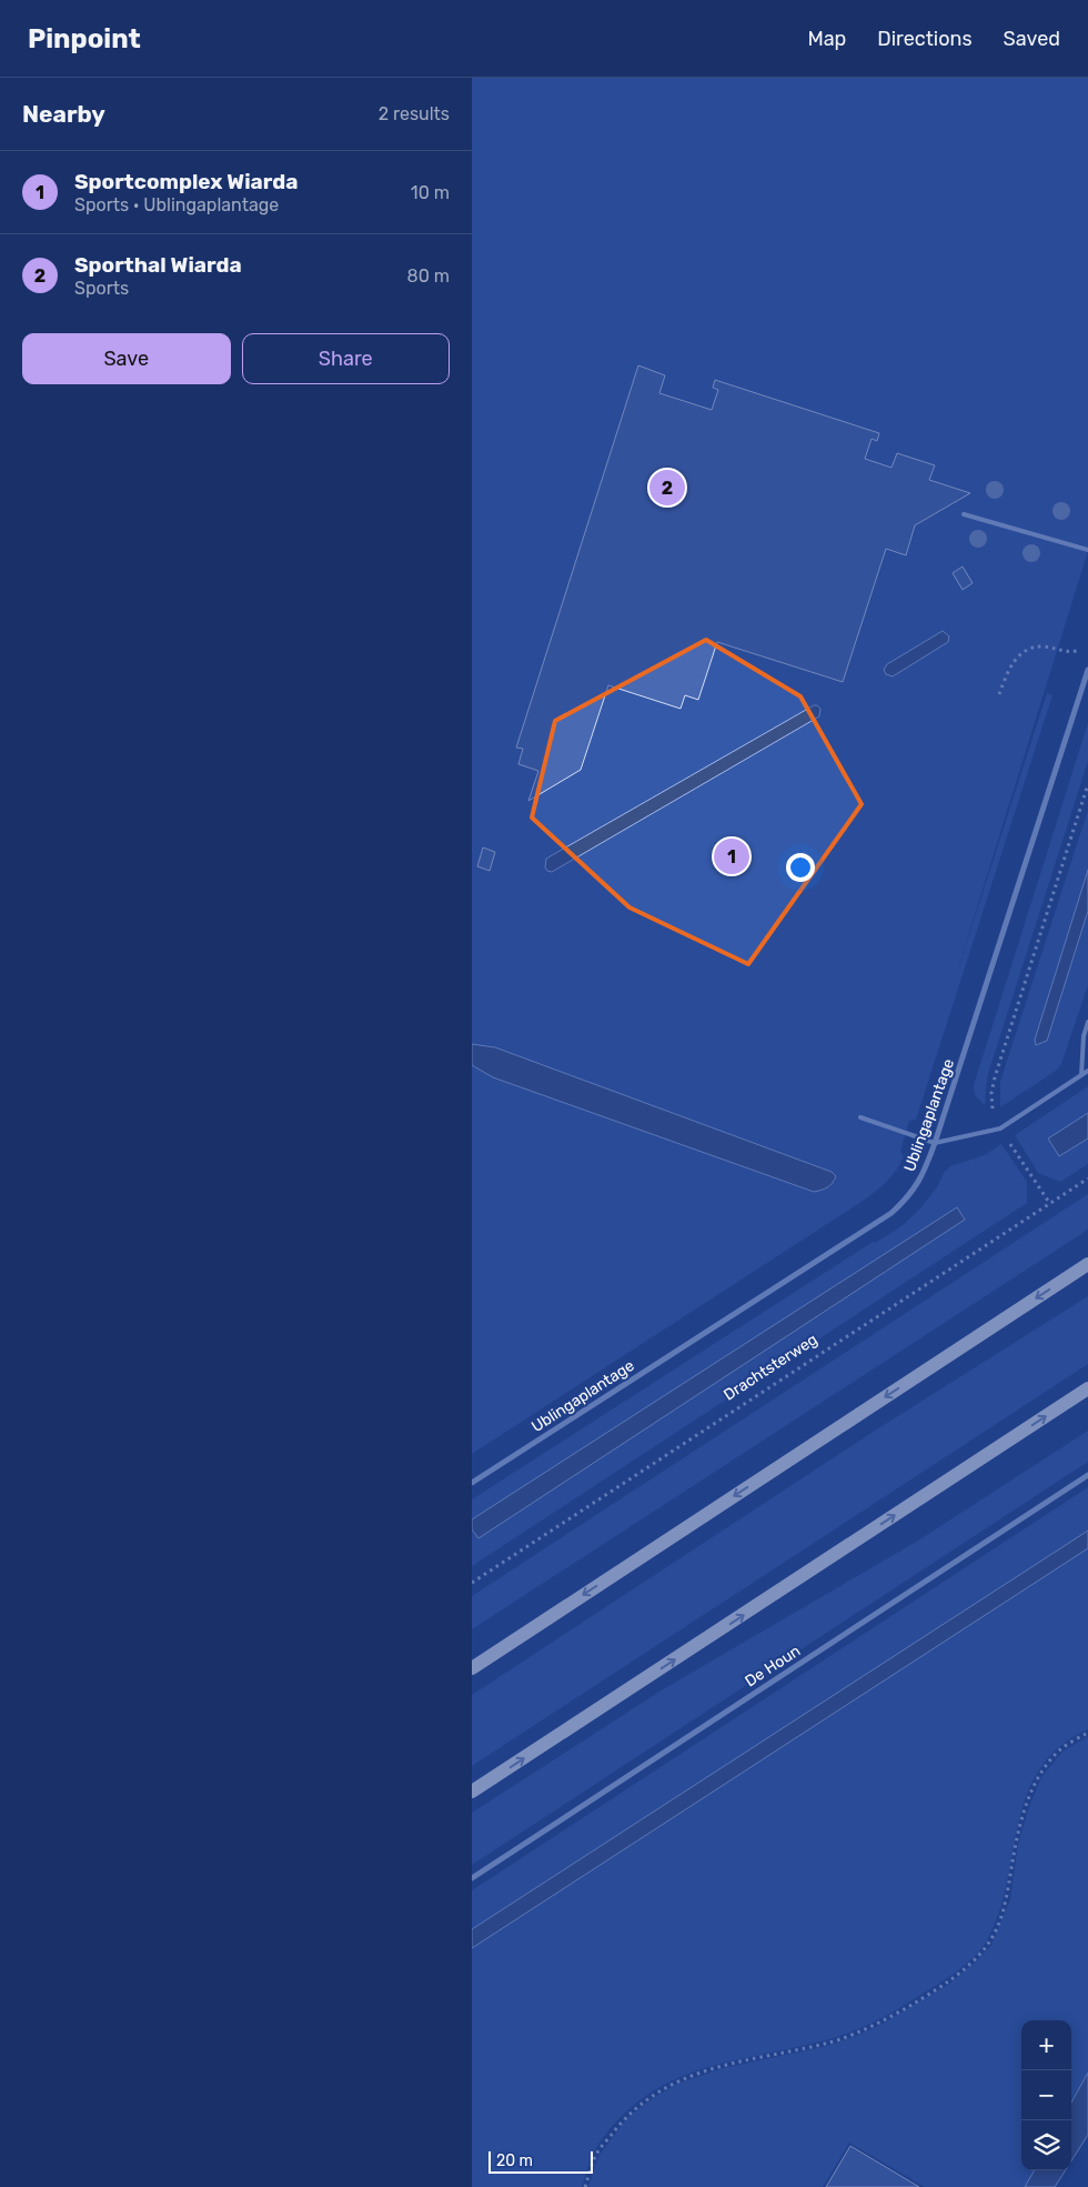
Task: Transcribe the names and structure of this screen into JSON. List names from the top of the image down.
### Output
{
  "streets": {
    "street": ["Ublingaplantage", "De Houn"],
    "path": ["Drachtsterweg"]
  },
  "scale_bar": "20 m",
  "page": {
    "header": "Pinpoint",
    "nav": ["Map", "Directions", "Saved"],
    "heading": ["Nearby", "2 results"],
    "list": [
      {
        "mark": "1",
        "name": "Sportcomplex Wiarda",
        "note": "Sports · Ublingaplantage",
        "value": "10 m"
      },
      {
        "mark": "2",
        "name": "Sporthal Wiarda",
        "note": "Sports",
        "value": "80 m"
      }
    ],
    "buttons": ["Save", "Share"],
    "pins": ["2", "1"],
    "map_buttons": ["+", "−"],
    "scale": "20 m"
  }
}
